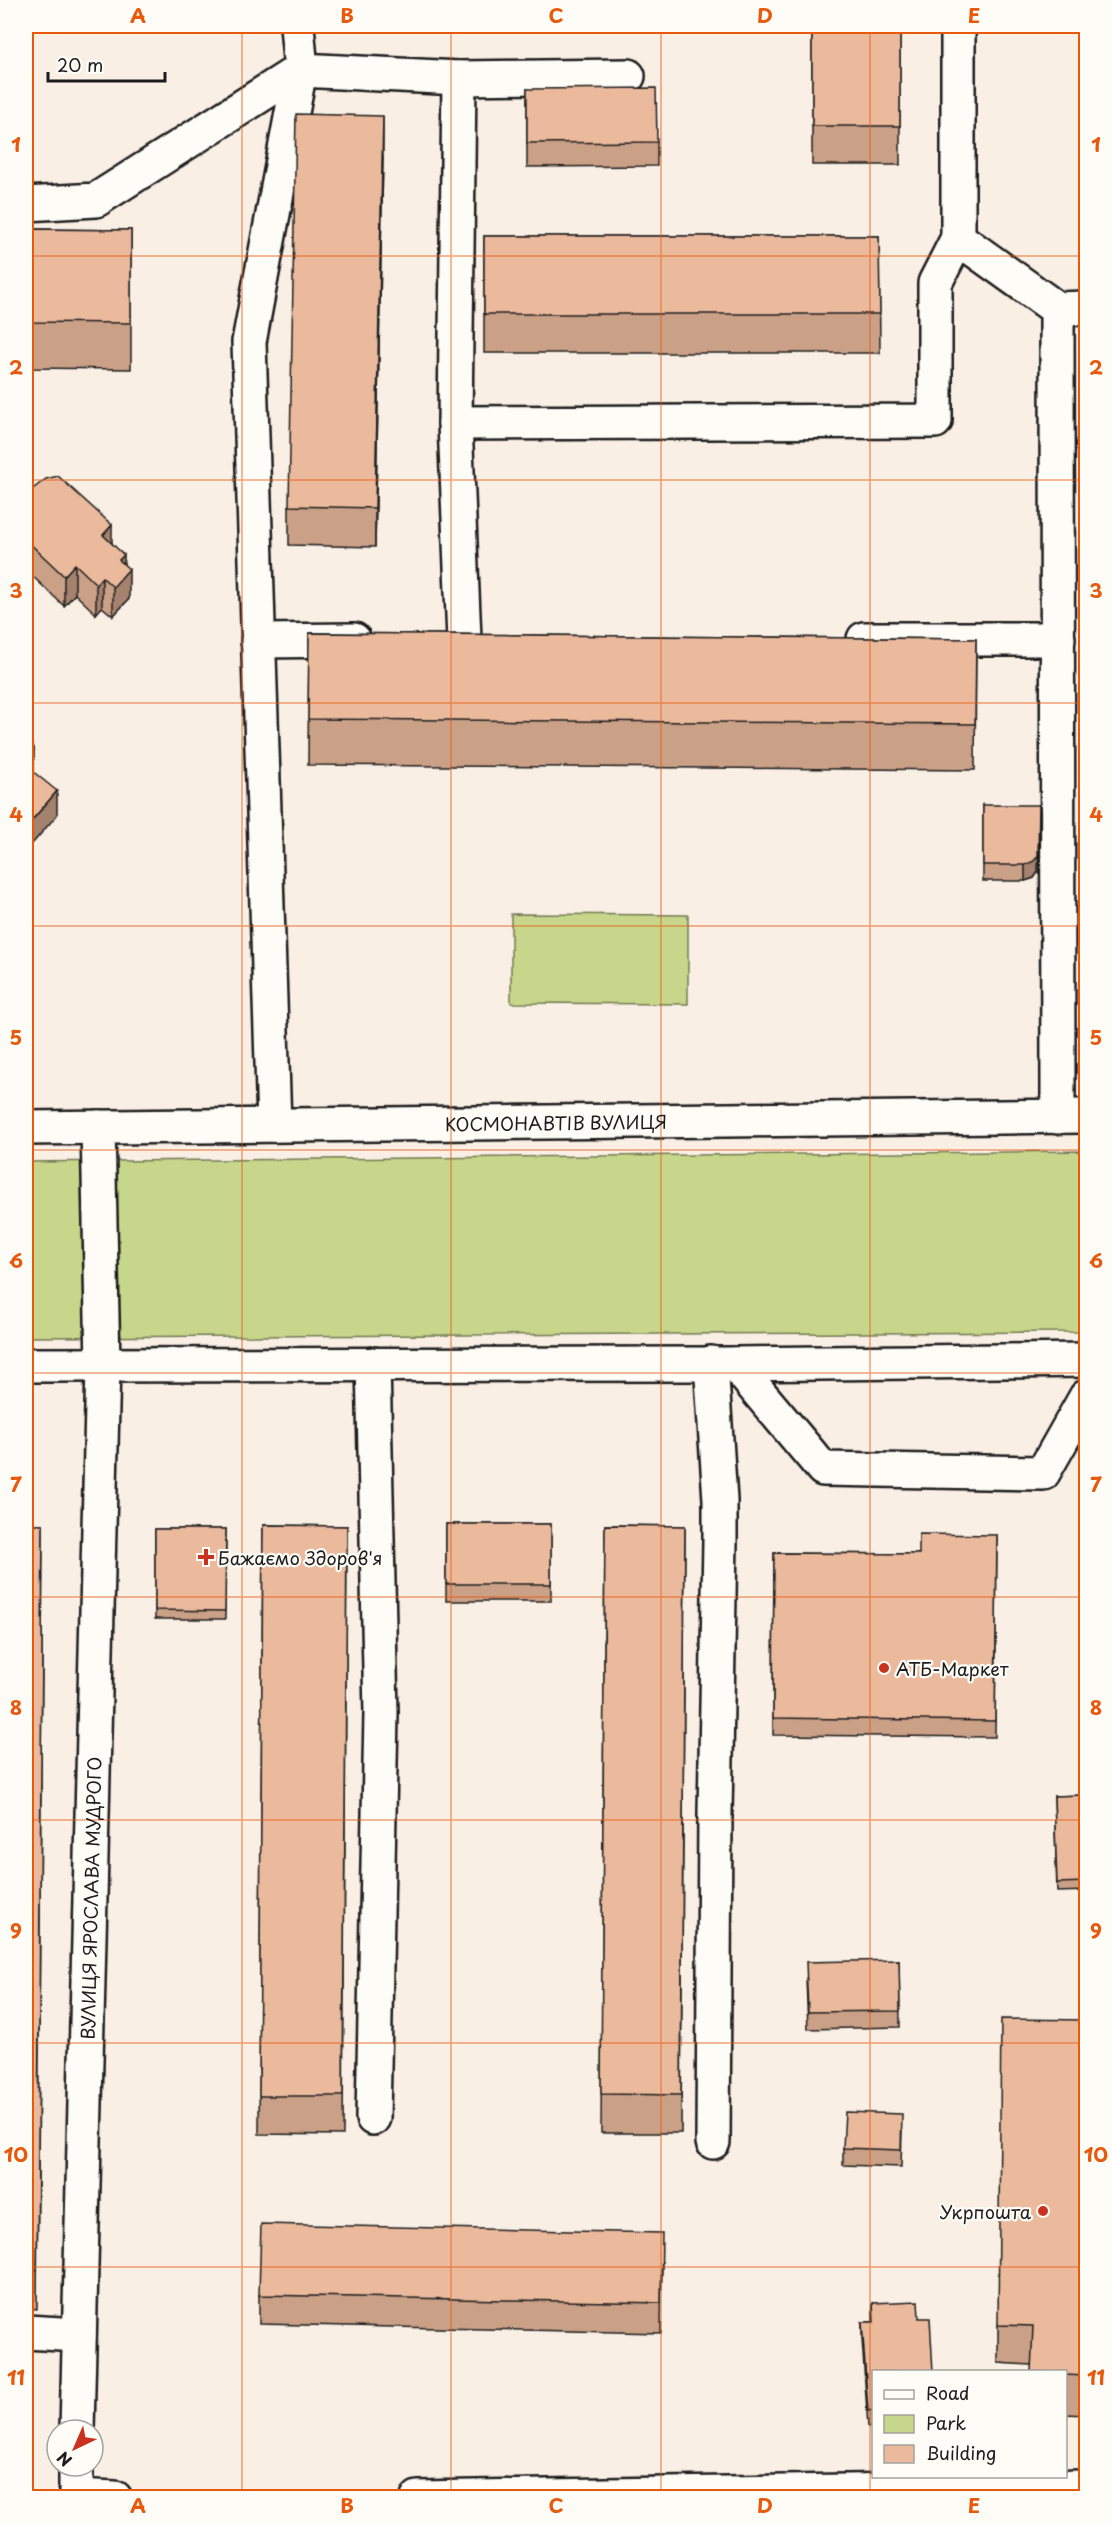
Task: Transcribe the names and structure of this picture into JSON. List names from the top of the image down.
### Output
{
  "streets": {
    "street": ["КОСМОНАВТІВ ВУЛИЦЯ", "ВУЛИЦЯ ЯРОСЛАВА МУДРОГО"]
  },
  "crossings": [
    ["КОСМОНАВТІВ ВУЛИЦЯ", "ВУЛИЦЯ ЯРОСЛАВА МУДРОГО"]
  ],
  "places": {
    "health": ["Бажаємо Здоров'я"],
    "other": ["АТБ-Маркет", "Укрпошта"]
  },
  "legend": ["Road", "Park", "Building"],
  "scale_bar": "20 m",
  "north": "bottom left",
  "grid": {
    "columns": [
      "A",
      "B",
      "C",
      "D",
      "E"
    ],
    "rows": [
      "1",
      "2",
      "3",
      "4",
      "5",
      "6",
      "7",
      "8",
      "9",
      "10",
      "11"
    ]
  }
}
